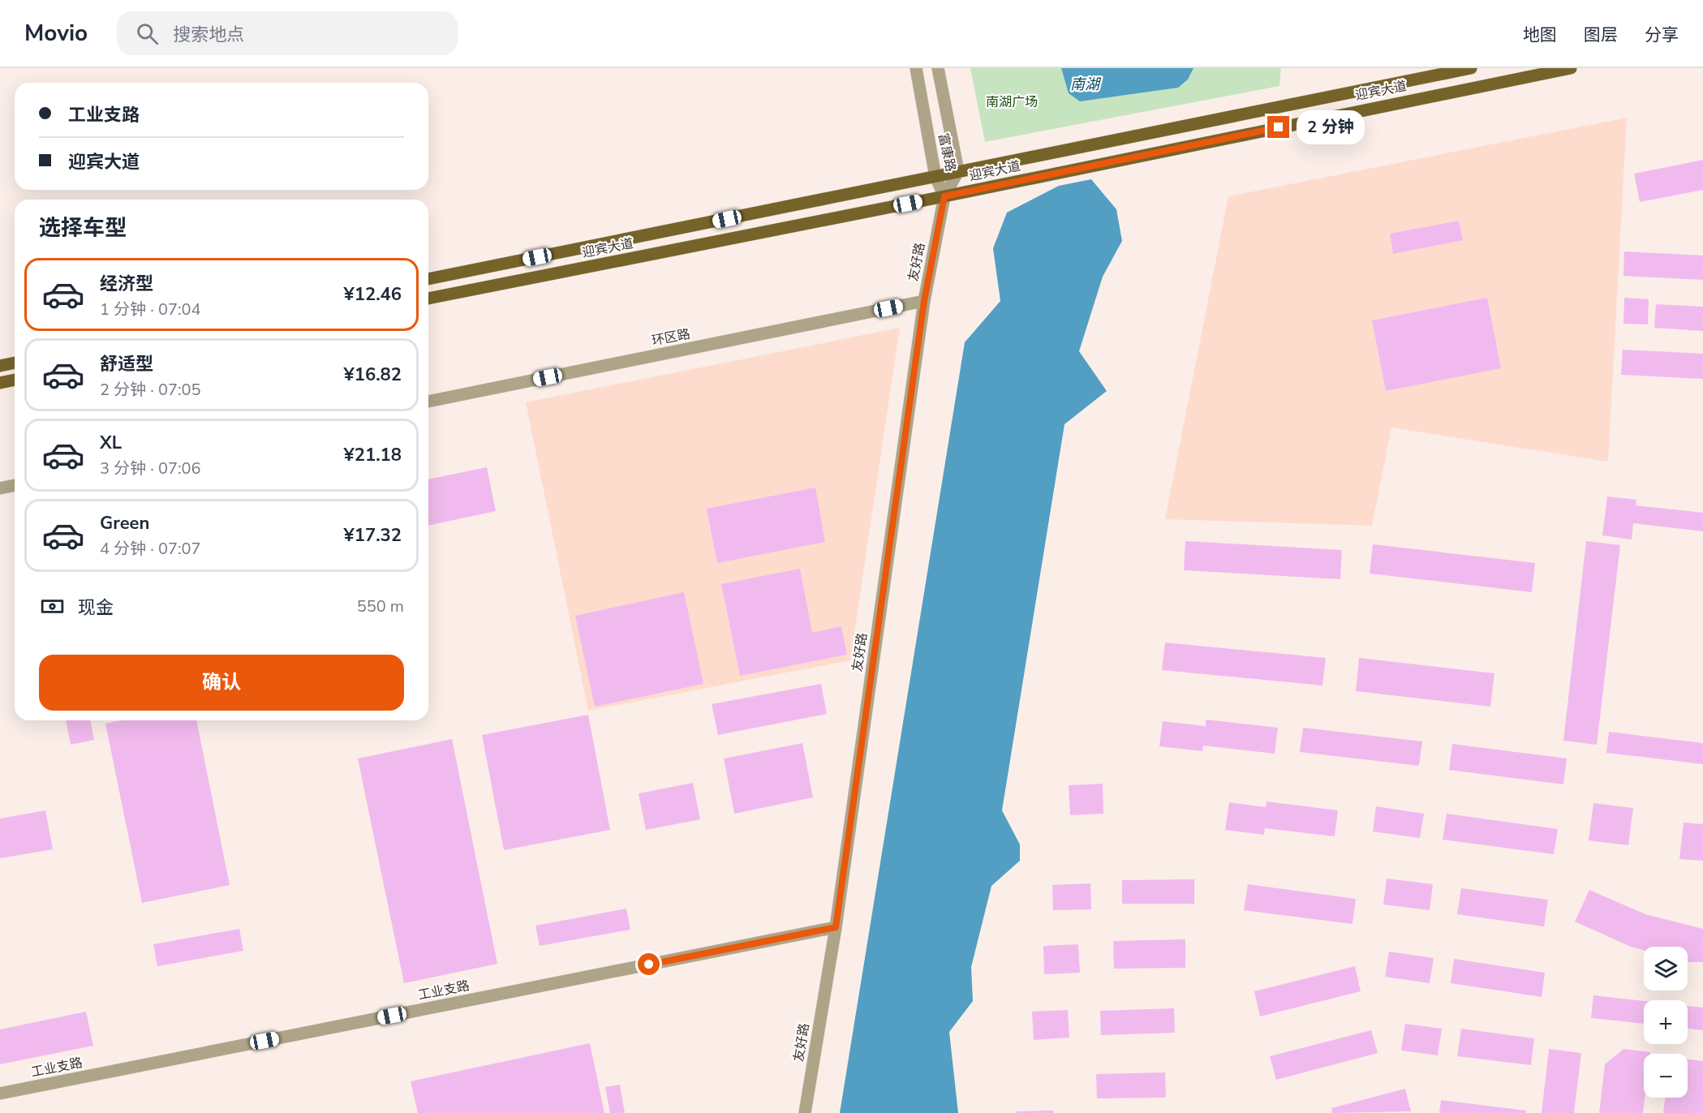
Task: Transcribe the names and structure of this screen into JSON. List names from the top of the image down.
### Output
{
  "streets": {
    "main road": ["迎宾大道"],
    "street": [
      "富康路",
      "友好路",
      "环区路",
      "工业支路"
    ]
  },
  "crossings": [
    ["迎宾大道", "富康路"],
    ["迎宾大道", "友好路"],
    ["富康路", "友好路"],
    ["友好路", "环区路"],
    ["友好路", "工业支路"]
  ],
  "water": ["南湖"],
  "parks": ["南湖广场"],
  "page": {
    "header": "Movio",
    "search": "搜索地点",
    "nav": ["地图", "图层", "分享"],
    "banner": ["工业支路", "迎宾大道"],
    "bubble": "2 分钟",
    "heading": "选择车型",
    "list": [
      {
        "name": "经济型",
        "note": "1 分钟 · 07:04",
        "value": "¥12.46"
      },
      {
        "name": "舒适型",
        "note": "2 分钟 · 07:05",
        "value": "¥16.82"
      },
      {
        "name": "XL",
        "note": "3 分钟 · 07:06",
        "value": "¥21.18"
      },
      {
        "name": "Green",
        "note": "4 分钟 · 07:07",
        "value": "¥17.32"
      }
    ],
    "pay": ["现金", "550 m"],
    "buttons": "确认",
    "map_buttons": ["+", "−"]
  }
}
